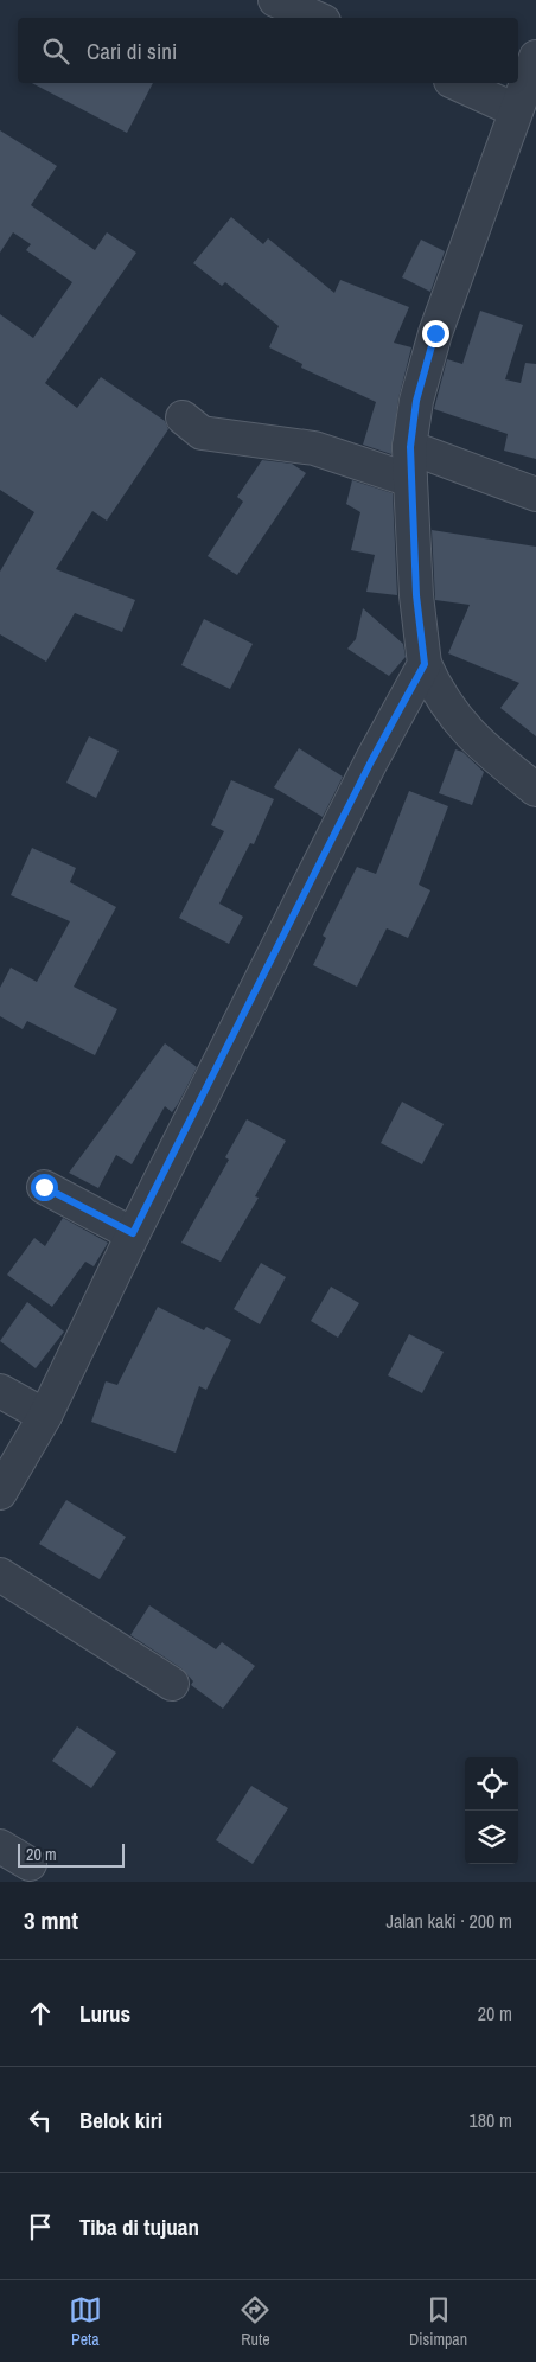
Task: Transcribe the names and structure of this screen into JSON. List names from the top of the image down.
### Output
{
  "scale_bar": "20 m",
  "page": {
    "search": "Cari di sini",
    "scale": "20 m",
    "heading": ["3 mnt", "Jalan kaki · 200 m"],
    "list": [
      ["Lurus", "20 m"],
      ["Belok kiri", "180 m"],
      "Tiba di tujuan"
    ],
    "nav": ["Peta", "Rute", "Disimpan"]
  }
}
